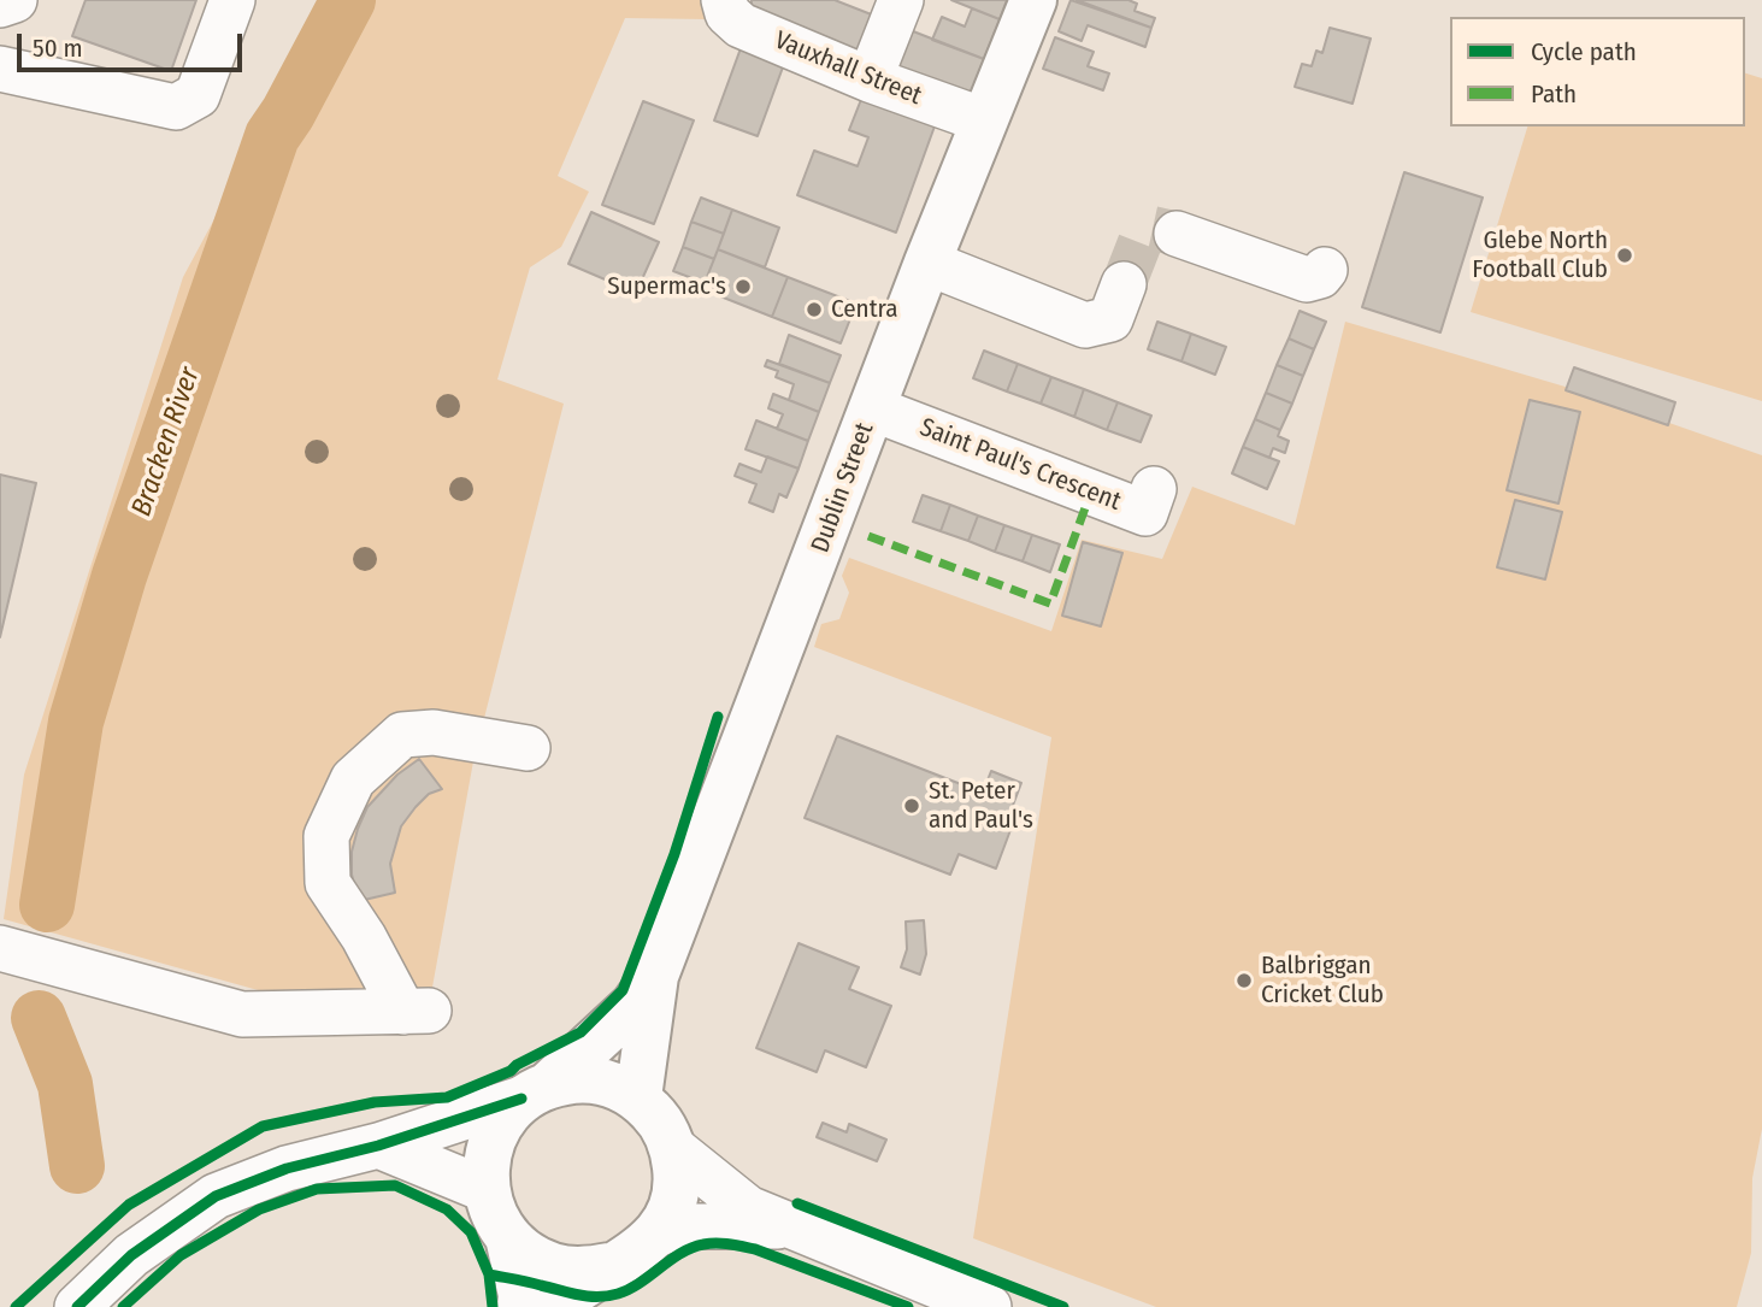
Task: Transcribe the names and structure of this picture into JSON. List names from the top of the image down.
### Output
{
  "streets": {
    "main road": ["Dublin Street"],
    "street": ["Vauxhall Street", "Saint Paul's Crescent"]
  },
  "crossings": [
    ["Vauxhall Street", "Dublin Street"],
    ["Saint Paul's Crescent", "Dublin Street"]
  ],
  "water": ["Bracken River"],
  "places": [
    "Glebe North Football Club",
    "Supermac's",
    "Centra",
    "St. Peter and Paul's",
    "Balbriggan Cricket Club"
  ],
  "legend": ["Cycle path", "Path"],
  "scale_bar": "50 m"
}
